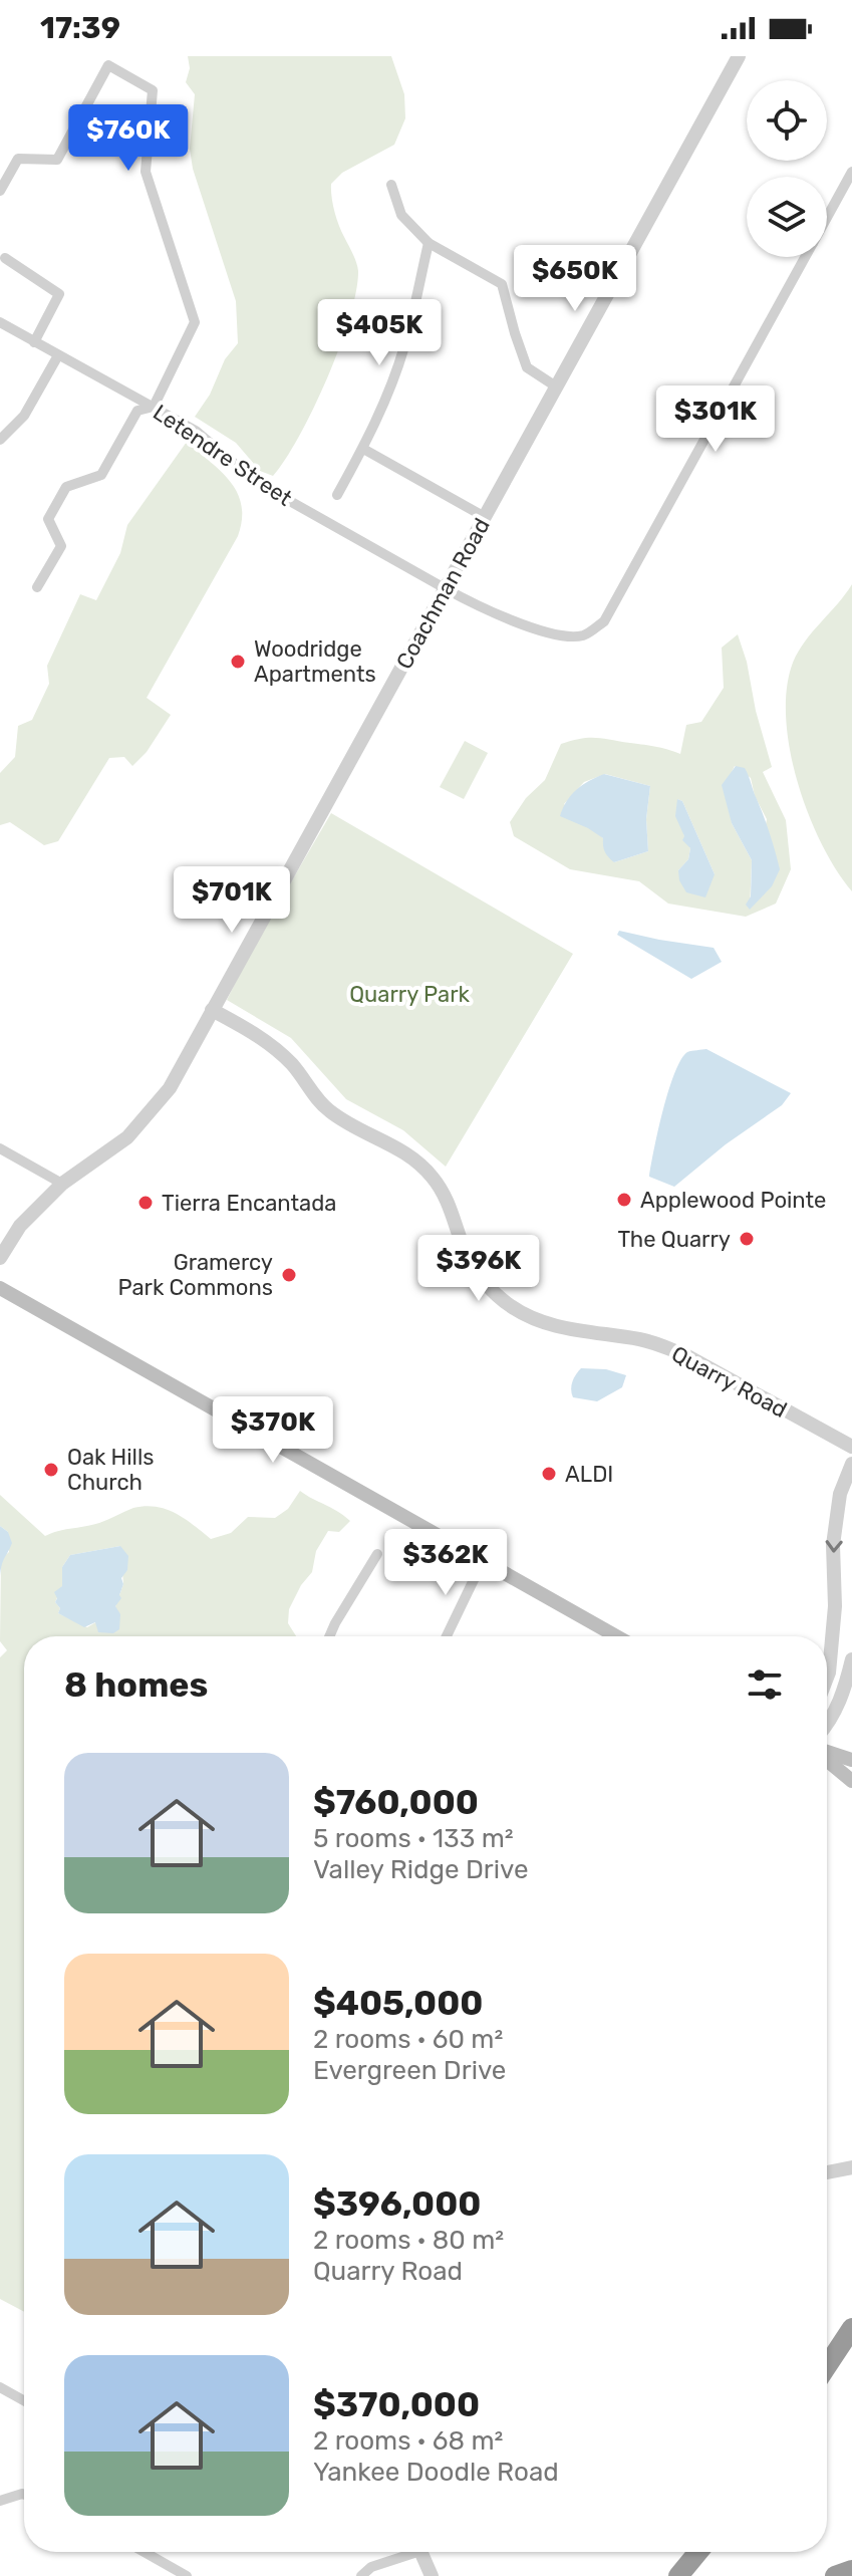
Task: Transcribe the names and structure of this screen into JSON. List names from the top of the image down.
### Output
{
  "streets": {
    "street": ["Letendre Street", "Coachman Road", "Quarry Road"]
  },
  "crossings": [
    ["Letendre Street", "Coachman Road"],
    ["Coachman Road", "Quarry Road"]
  ],
  "parks": ["Quarry Park"],
  "places": [
    "Woodridge Apartments",
    "Applewood Pointe",
    "Tierra Encantada",
    "The Quarry",
    "Gramercy Park Commons",
    "Oak Hills Church",
    "ALDI"
  ],
  "page": {
    "status": "17:39",
    "price": [
      "$760K",
      "$650K",
      "$405K",
      "$301K",
      "$701K",
      "$396K",
      "$370K",
      "$362K"
    ],
    "heading": "8 homes",
    "list": [
      {
        "name": "$760,000",
        "note": "5 rooms · 133 m² · Valley Ridge Drive"
      },
      {
        "name": "$405,000",
        "note": "2 rooms · 60 m² · Evergreen Drive"
      },
      {
        "name": "$396,000",
        "note": "2 rooms · 80 m² · Quarry Road"
      },
      {
        "name": "$370,000",
        "note": "2 rooms · 68 m² · Yankee Doodle Road"
      }
    ]
  }
}
